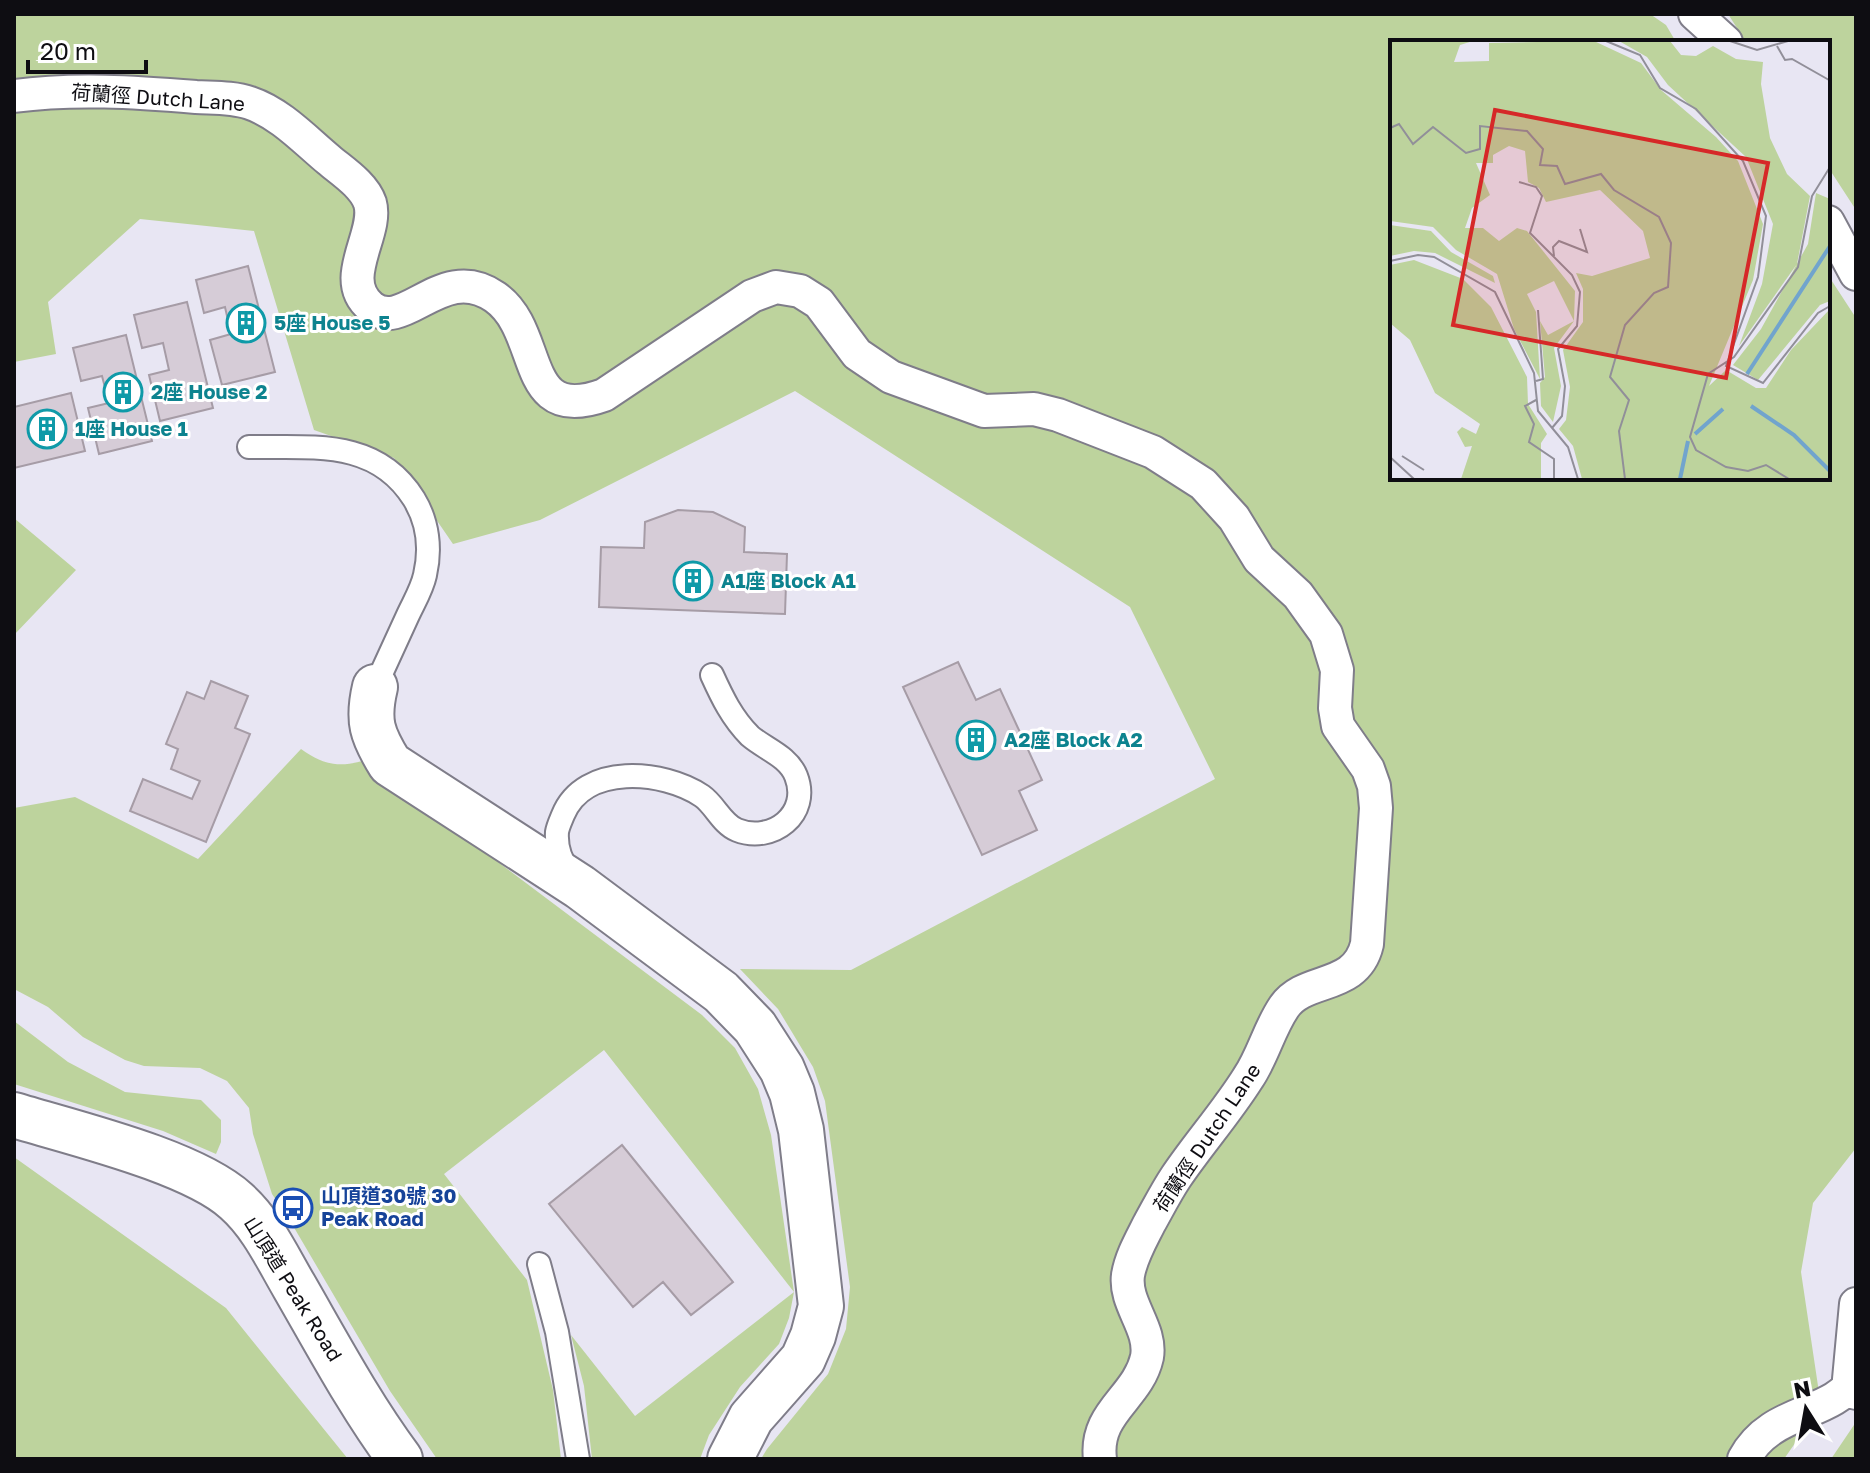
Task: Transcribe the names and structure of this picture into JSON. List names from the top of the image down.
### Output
{
  "streets": {
    "street": ["荷蘭徑 Dutch Lane", "山頂道 Peak Road"]
  },
  "places": {
    "building": [
      "5座 House 5",
      "2座 House 2",
      "1座 House 1",
      "A1座 Block A1",
      "A2座 Block A2"
    ],
    "bus stop": ["山頂道30號 30 Peak Road"]
  },
  "scale_bar": "20 m",
  "north": "top"
}
